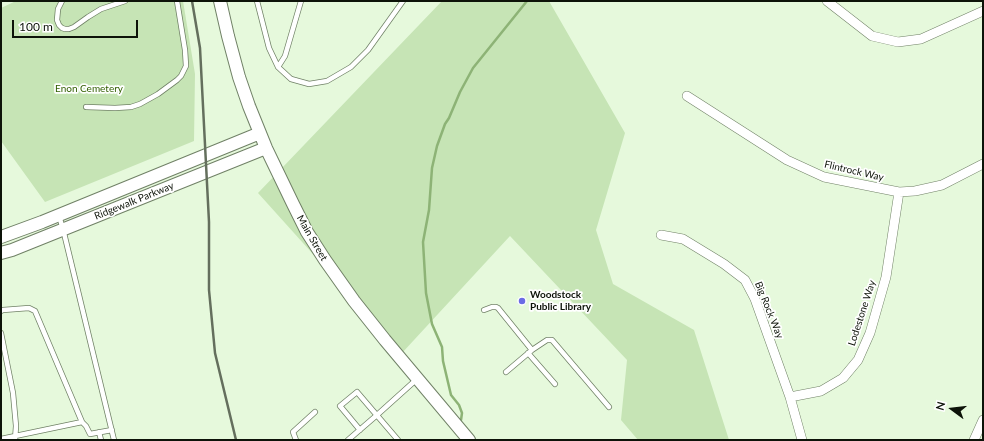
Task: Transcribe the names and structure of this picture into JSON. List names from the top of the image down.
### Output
{
  "streets": {
    "main road": ["Ridgewalk Parkway", "Main Street"],
    "street": ["Flintrock Way", "Big Rock Way", "Lodestone Way"]
  },
  "crossings": [
    ["Flintrock Way", "Lodestone Way"],
    ["Ridgewalk Parkway", "Main Street"],
    ["Big Rock Way", "Lodestone Way"]
  ],
  "parks": ["Enon Cemetery"],
  "places": ["Woodstock Public Library"],
  "scale_bar": "100 m",
  "north": "left"
}
